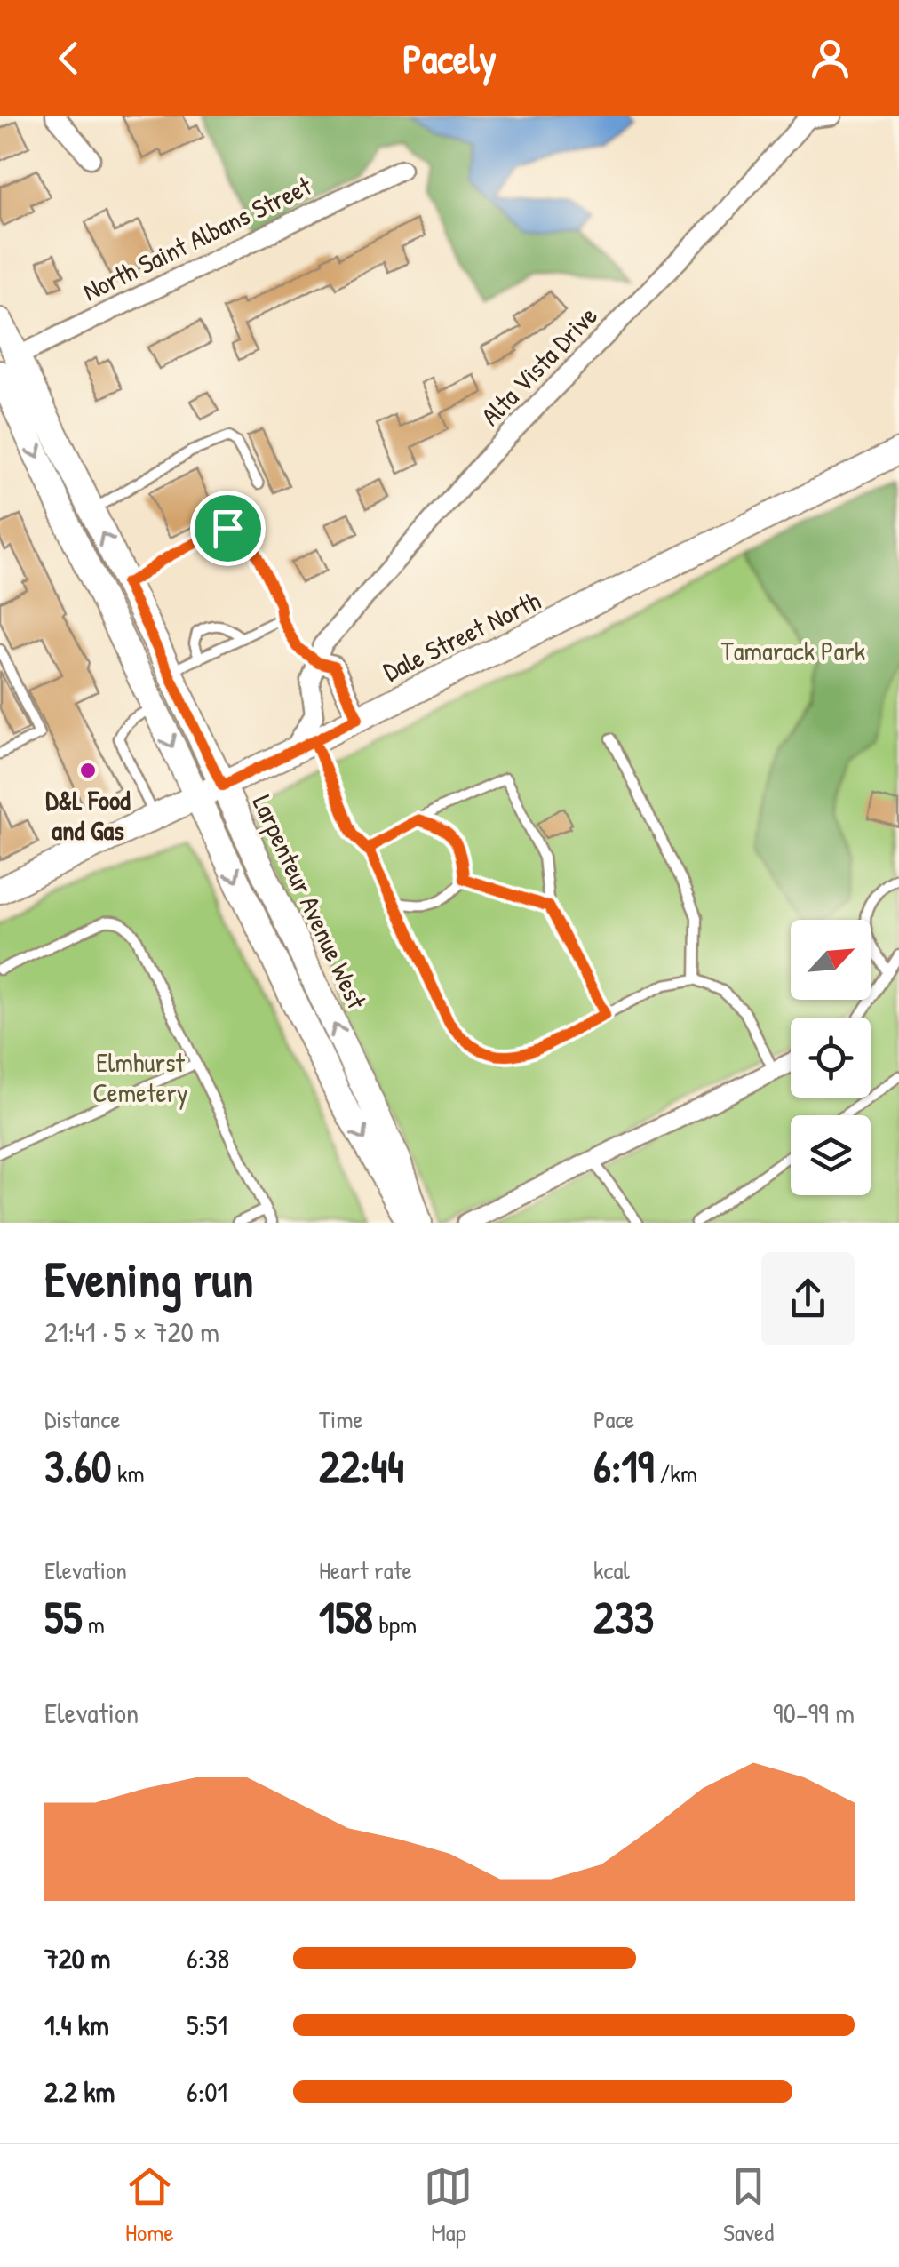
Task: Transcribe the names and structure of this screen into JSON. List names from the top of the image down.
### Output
{
  "streets": {
    "main road": ["Dale Street North", "Larpenteur Avenue West"],
    "street": ["North Saint Albans Street", "Alta Vista Drive"]
  },
  "crossings": [
    ["North Saint Albans Street", "Larpenteur Avenue West"],
    ["Alta Vista Drive", "Dale Street North"],
    ["Dale Street North", "Larpenteur Avenue West"]
  ],
  "parks": ["Tamarack Park", "Elmhurst Cemetery"],
  "places": ["D&L Food and Gas"],
  "north": "top right",
  "page": {
    "header": "Pacely",
    "heading": ["Evening run", "21:41 · 5 × 720 m"],
    "stats": [
      ["Distance", "3.60 km"],
      ["Time", "22:44"],
      ["Pace", "6:19 /km"],
      ["Elevation", "55 m"],
      ["Heart rate", "158 bpm"],
      ["kcal", "233"]
    ],
    "chart": ["Elevation", "90–99 m"],
    "list": [
      {
        "name": "720 m",
        "note": "6:38"
      },
      {
        "name": "1.4 km",
        "note": "5:51"
      },
      {
        "name": "2.2 km",
        "note": "6:01"
      }
    ],
    "tabs": ["Home", "Map", "Saved"]
  }
}
